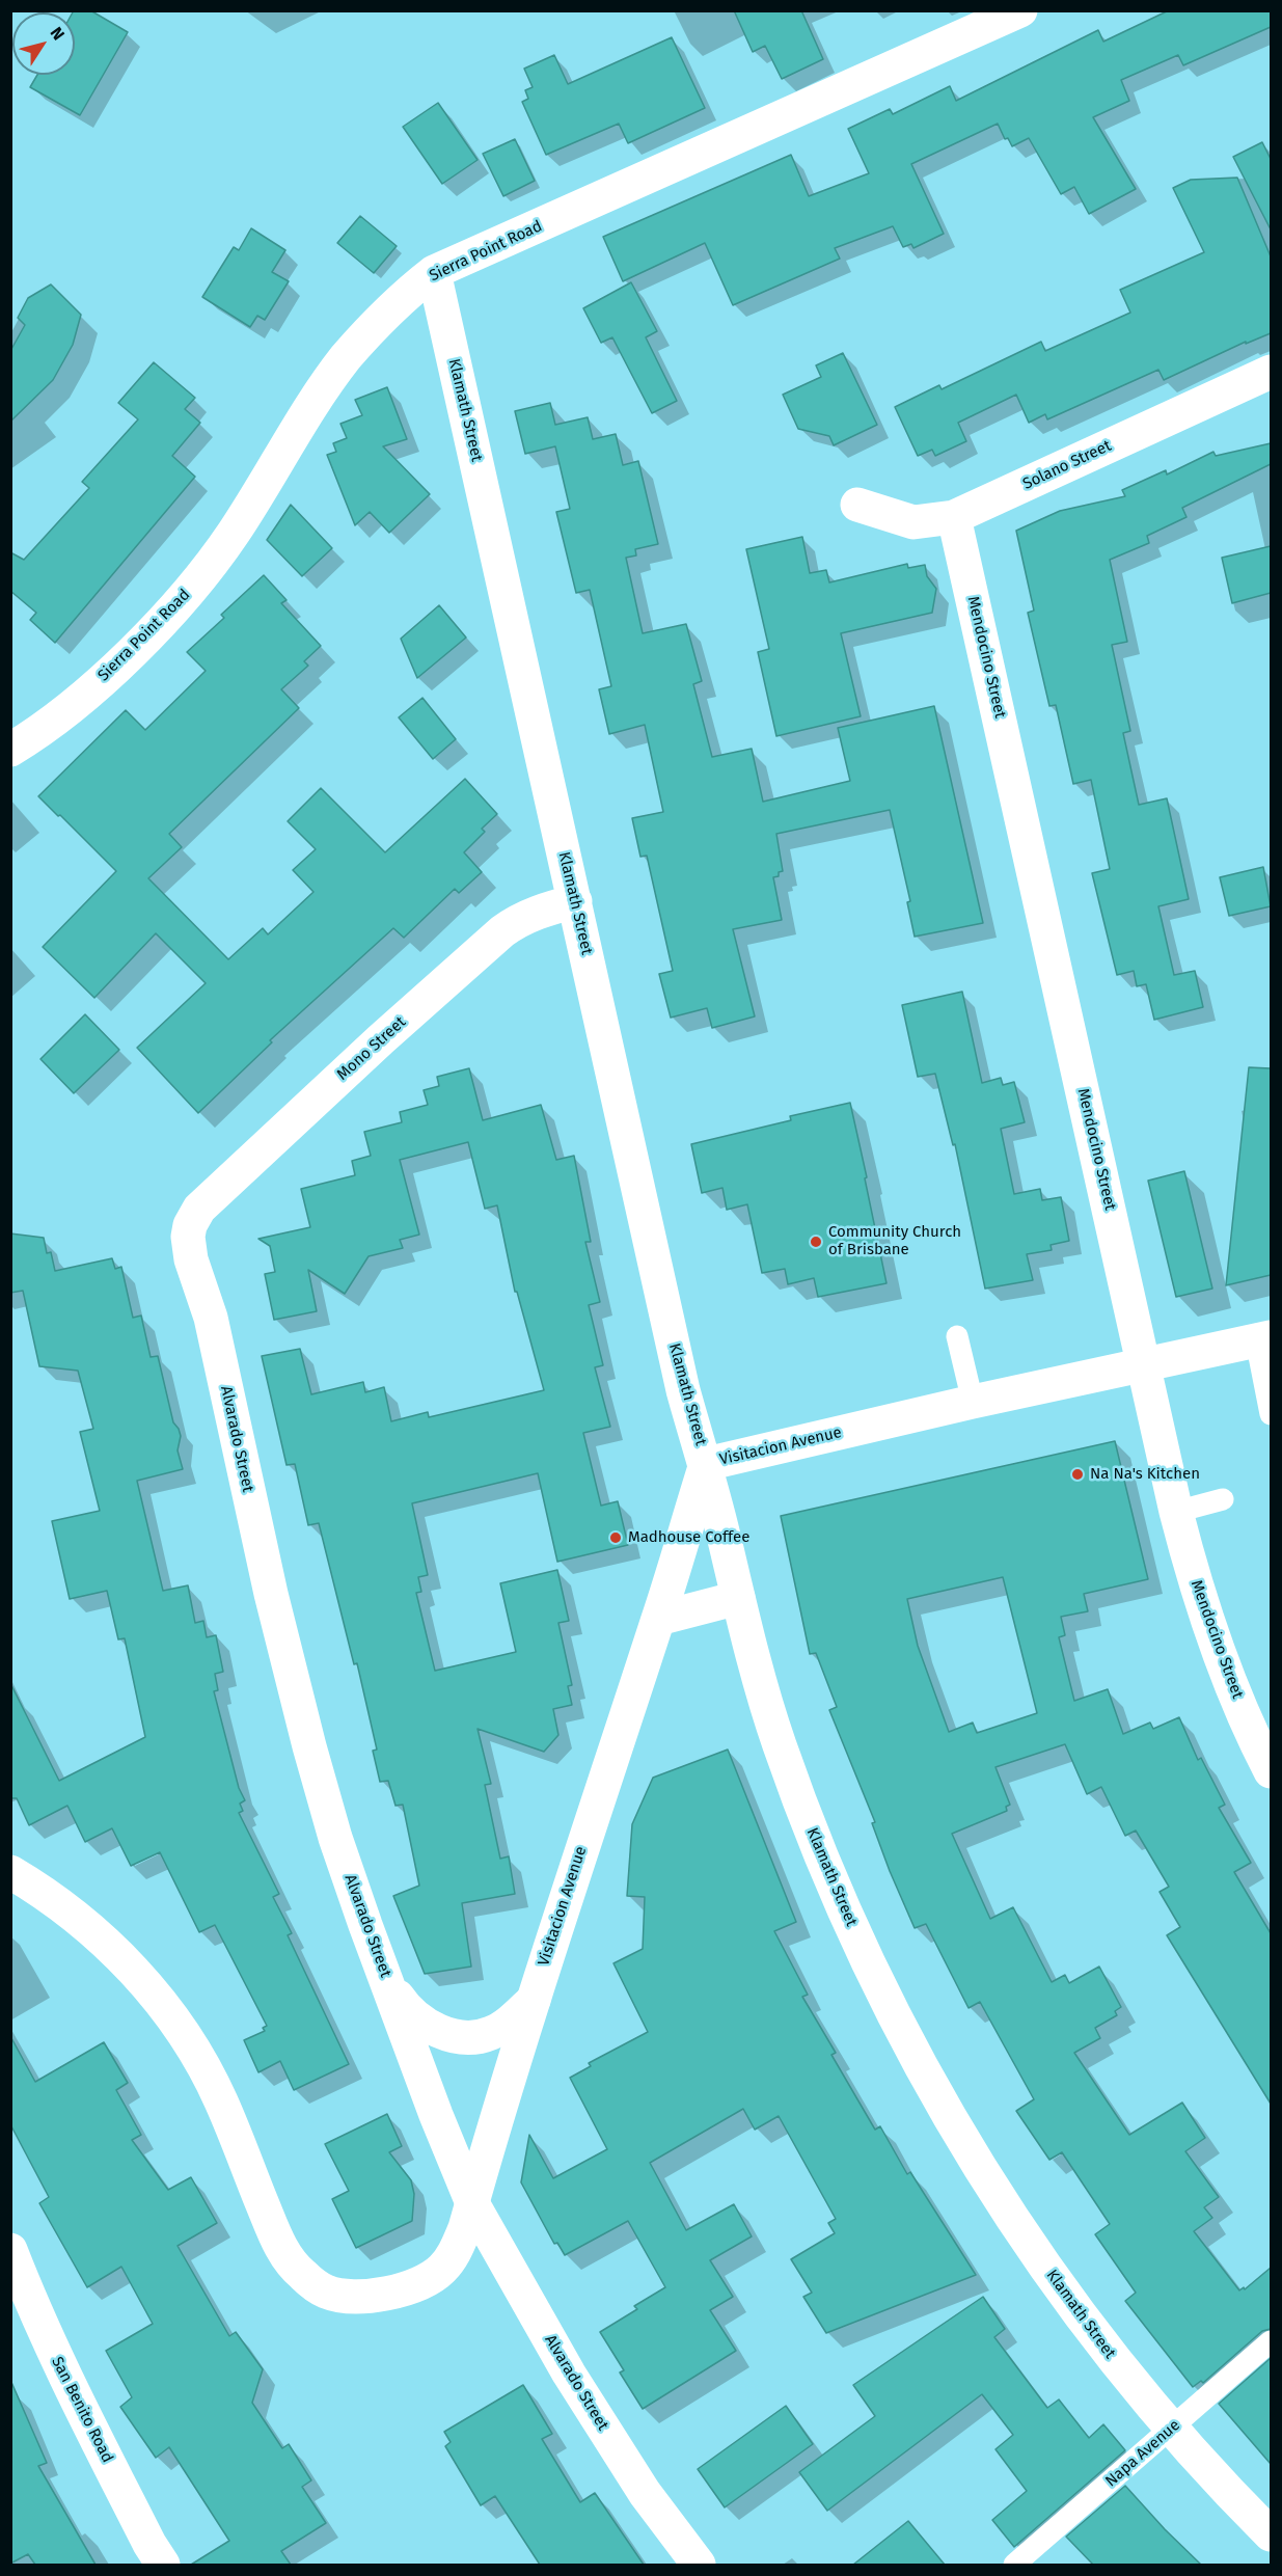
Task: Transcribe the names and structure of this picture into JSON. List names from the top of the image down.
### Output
{
  "streets": {
    "street": [
      "Sierra Point Road",
      "Klamath Street",
      "Solano Street",
      "Mendocino Street",
      "Mono Street",
      "Alvarado Street",
      "Visitacion Avenue",
      "San Benito Road"
    ],
    "lane": ["Napa Avenue"]
  },
  "crossings": [
    ["Sierra Point Road", "Klamath Street"],
    ["Klamath Street", "Mono Street"],
    ["Klamath Street", "Visitacion Avenue"],
    ["Klamath Street", "Napa Avenue"],
    ["Solano Street", "Mendocino Street"],
    ["Mendocino Street", "Visitacion Avenue"],
    ["Mono Street", "Alvarado Street"],
    ["Alvarado Street", "Visitacion Avenue"]
  ],
  "places": ["Community Church of Brisbane", "Na Na's Kitchen", "Madhouse Coffee"],
  "north": "top right"
}
